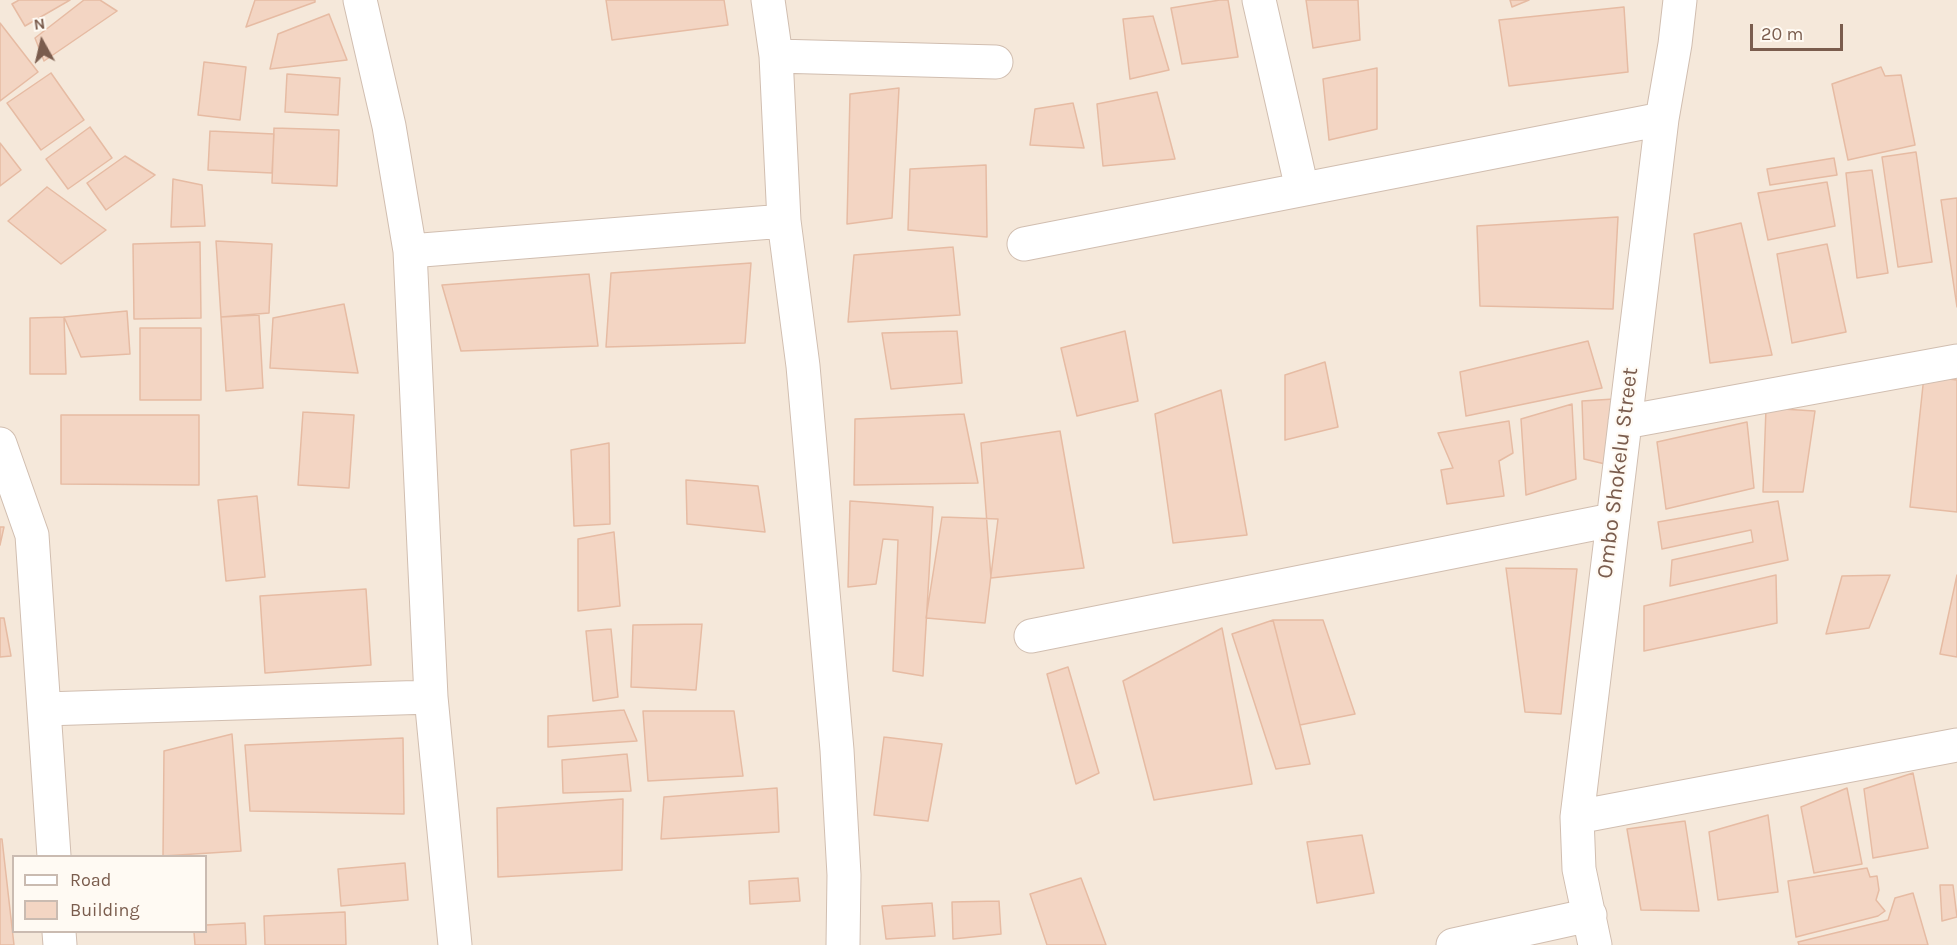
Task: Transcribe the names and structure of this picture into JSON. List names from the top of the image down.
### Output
{
  "streets": {
    "street": ["Ombo Shokelu Street"]
  },
  "legend": ["Road", "Building"],
  "scale_bar": "20 m",
  "north": "top"
}
